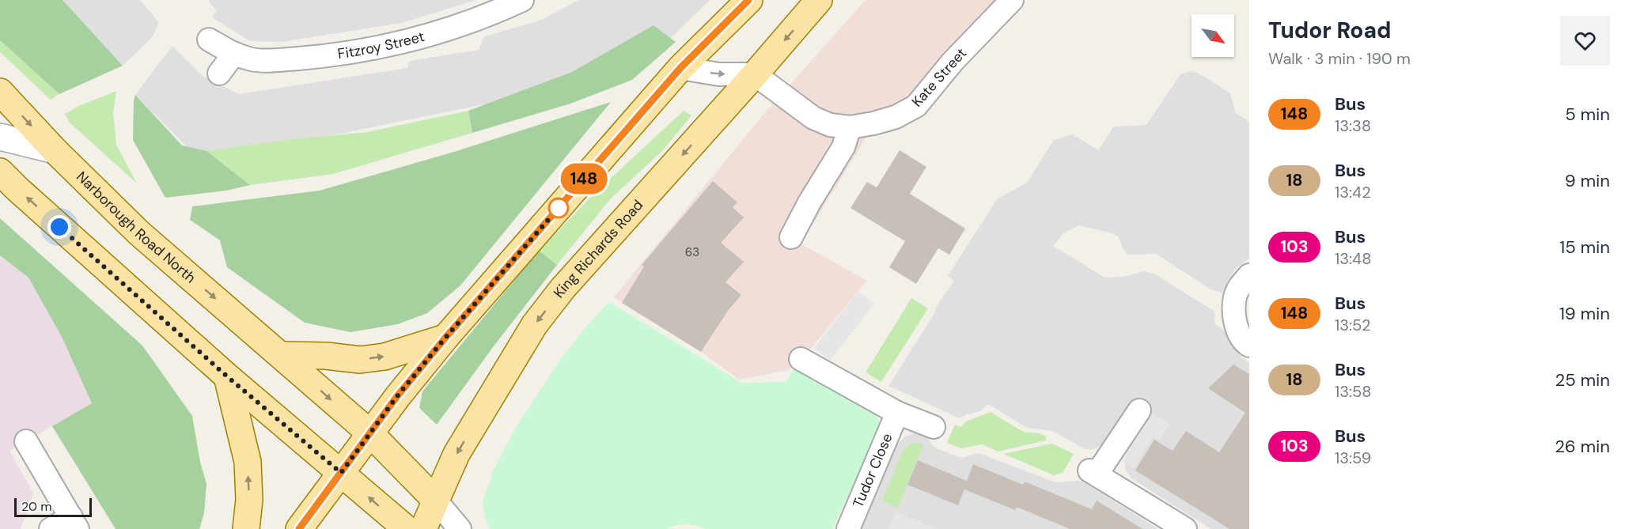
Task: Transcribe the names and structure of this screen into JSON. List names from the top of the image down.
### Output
{
  "streets": {
    "main road": ["Narborough Road North", "King Richards Road"],
    "street": ["Fitzroy Street", "Kate Street", "Tudor Close"]
  },
  "crossings": [
    ["Kate Street", "King Richards Road"],
    ["Narborough Road North", "King Richards Road"]
  ],
  "lines": ["bus line 148"],
  "house_numbers": ["63"],
  "scale_bar": "20 m",
  "north": "bottom right",
  "page": {
    "on_map": "148",
    "heading": ["Tudor Road", "Walk · 3 min · 190 m"],
    "list": [
      {
        "mark": "148",
        "name": "Bus",
        "note": "13:38",
        "value": "5 min"
      },
      {
        "mark": "18",
        "name": "Bus",
        "note": "13:42",
        "value": "9 min"
      },
      {
        "mark": "103",
        "name": "Bus",
        "note": "13:48",
        "value": "15 min"
      },
      {
        "mark": "148",
        "name": "Bus",
        "note": "13:52",
        "value": "19 min"
      },
      {
        "mark": "18",
        "name": "Bus",
        "note": "13:58",
        "value": "25 min"
      },
      {
        "mark": "103",
        "name": "Bus",
        "note": "13:59",
        "value": "26 min"
      }
    ],
    "scale": "20 m"
  }
}
